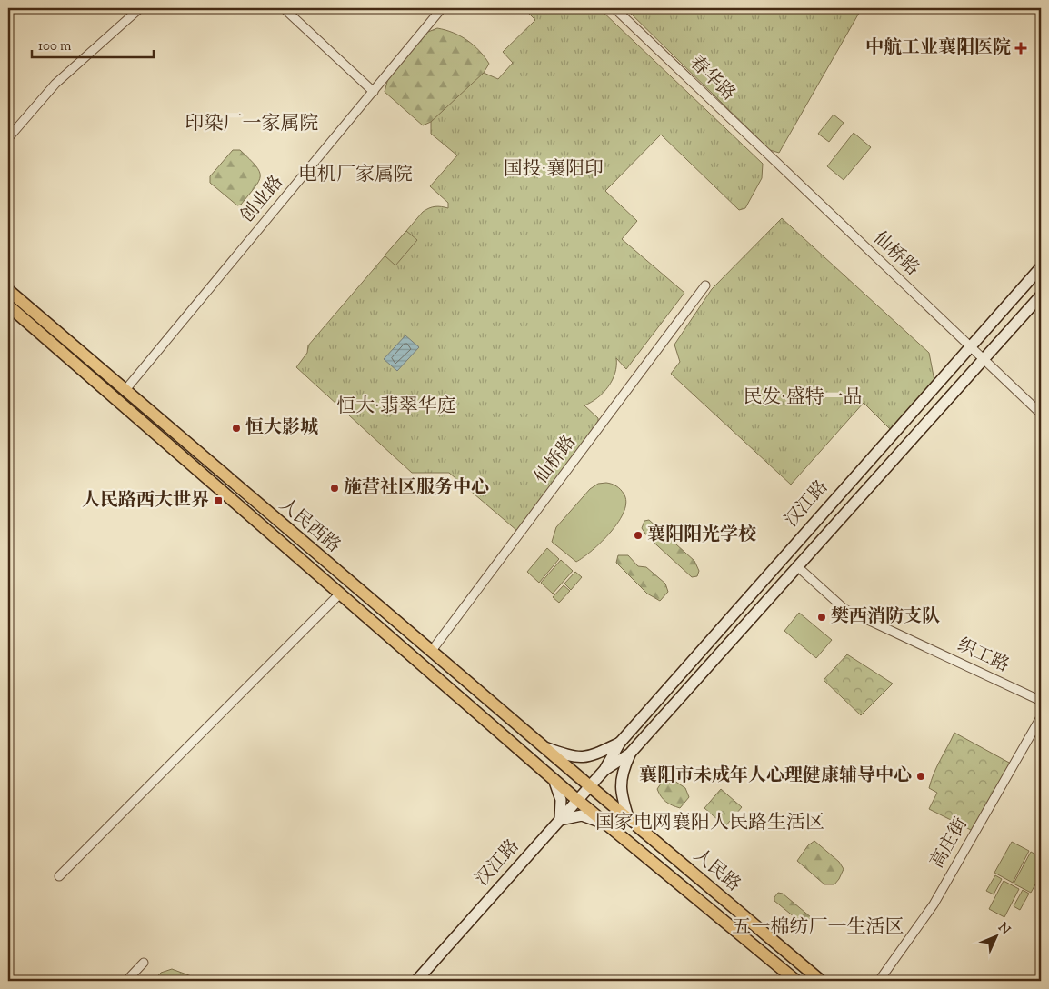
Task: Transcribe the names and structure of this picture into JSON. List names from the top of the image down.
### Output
{
  "streets": {
    "main road": ["汉江路", "人民西路", "人民路"],
    "street": [
      "春华路",
      "创业路",
      "仙桥路",
      "织工路",
      "高庄街"
    ]
  },
  "crossings": [
    ["春华路", "仙桥路"],
    ["创业路", "人民西路"],
    ["仙桥路", "汉江路"],
    ["仙桥路", "人民西路"],
    ["汉江路", "人民西路"],
    ["汉江路", "织工路"],
    ["汉江路", "人民路"],
    ["人民西路", "人民路"]
  ],
  "districts": [
    "印染厂一家属院",
    "国投·襄阳印",
    "电机厂家属院",
    "民发·盛特一品",
    "恒大·翡翠华庭",
    "国家电网襄阳人民路生活区",
    "五一棉纺厂一生活区"
  ],
  "places": {
    "health": ["中航工业襄阳医院"],
    "other": [
      "恒大影城",
      "施营社区服务中心",
      "襄阳阳光学校",
      "樊西消防支队",
      "襄阳市未成年人心理健康辅导中心"
    ],
    "transit": ["人民路西大世界"]
  },
  "scale_bar": "100 m",
  "north": "top right"
}
